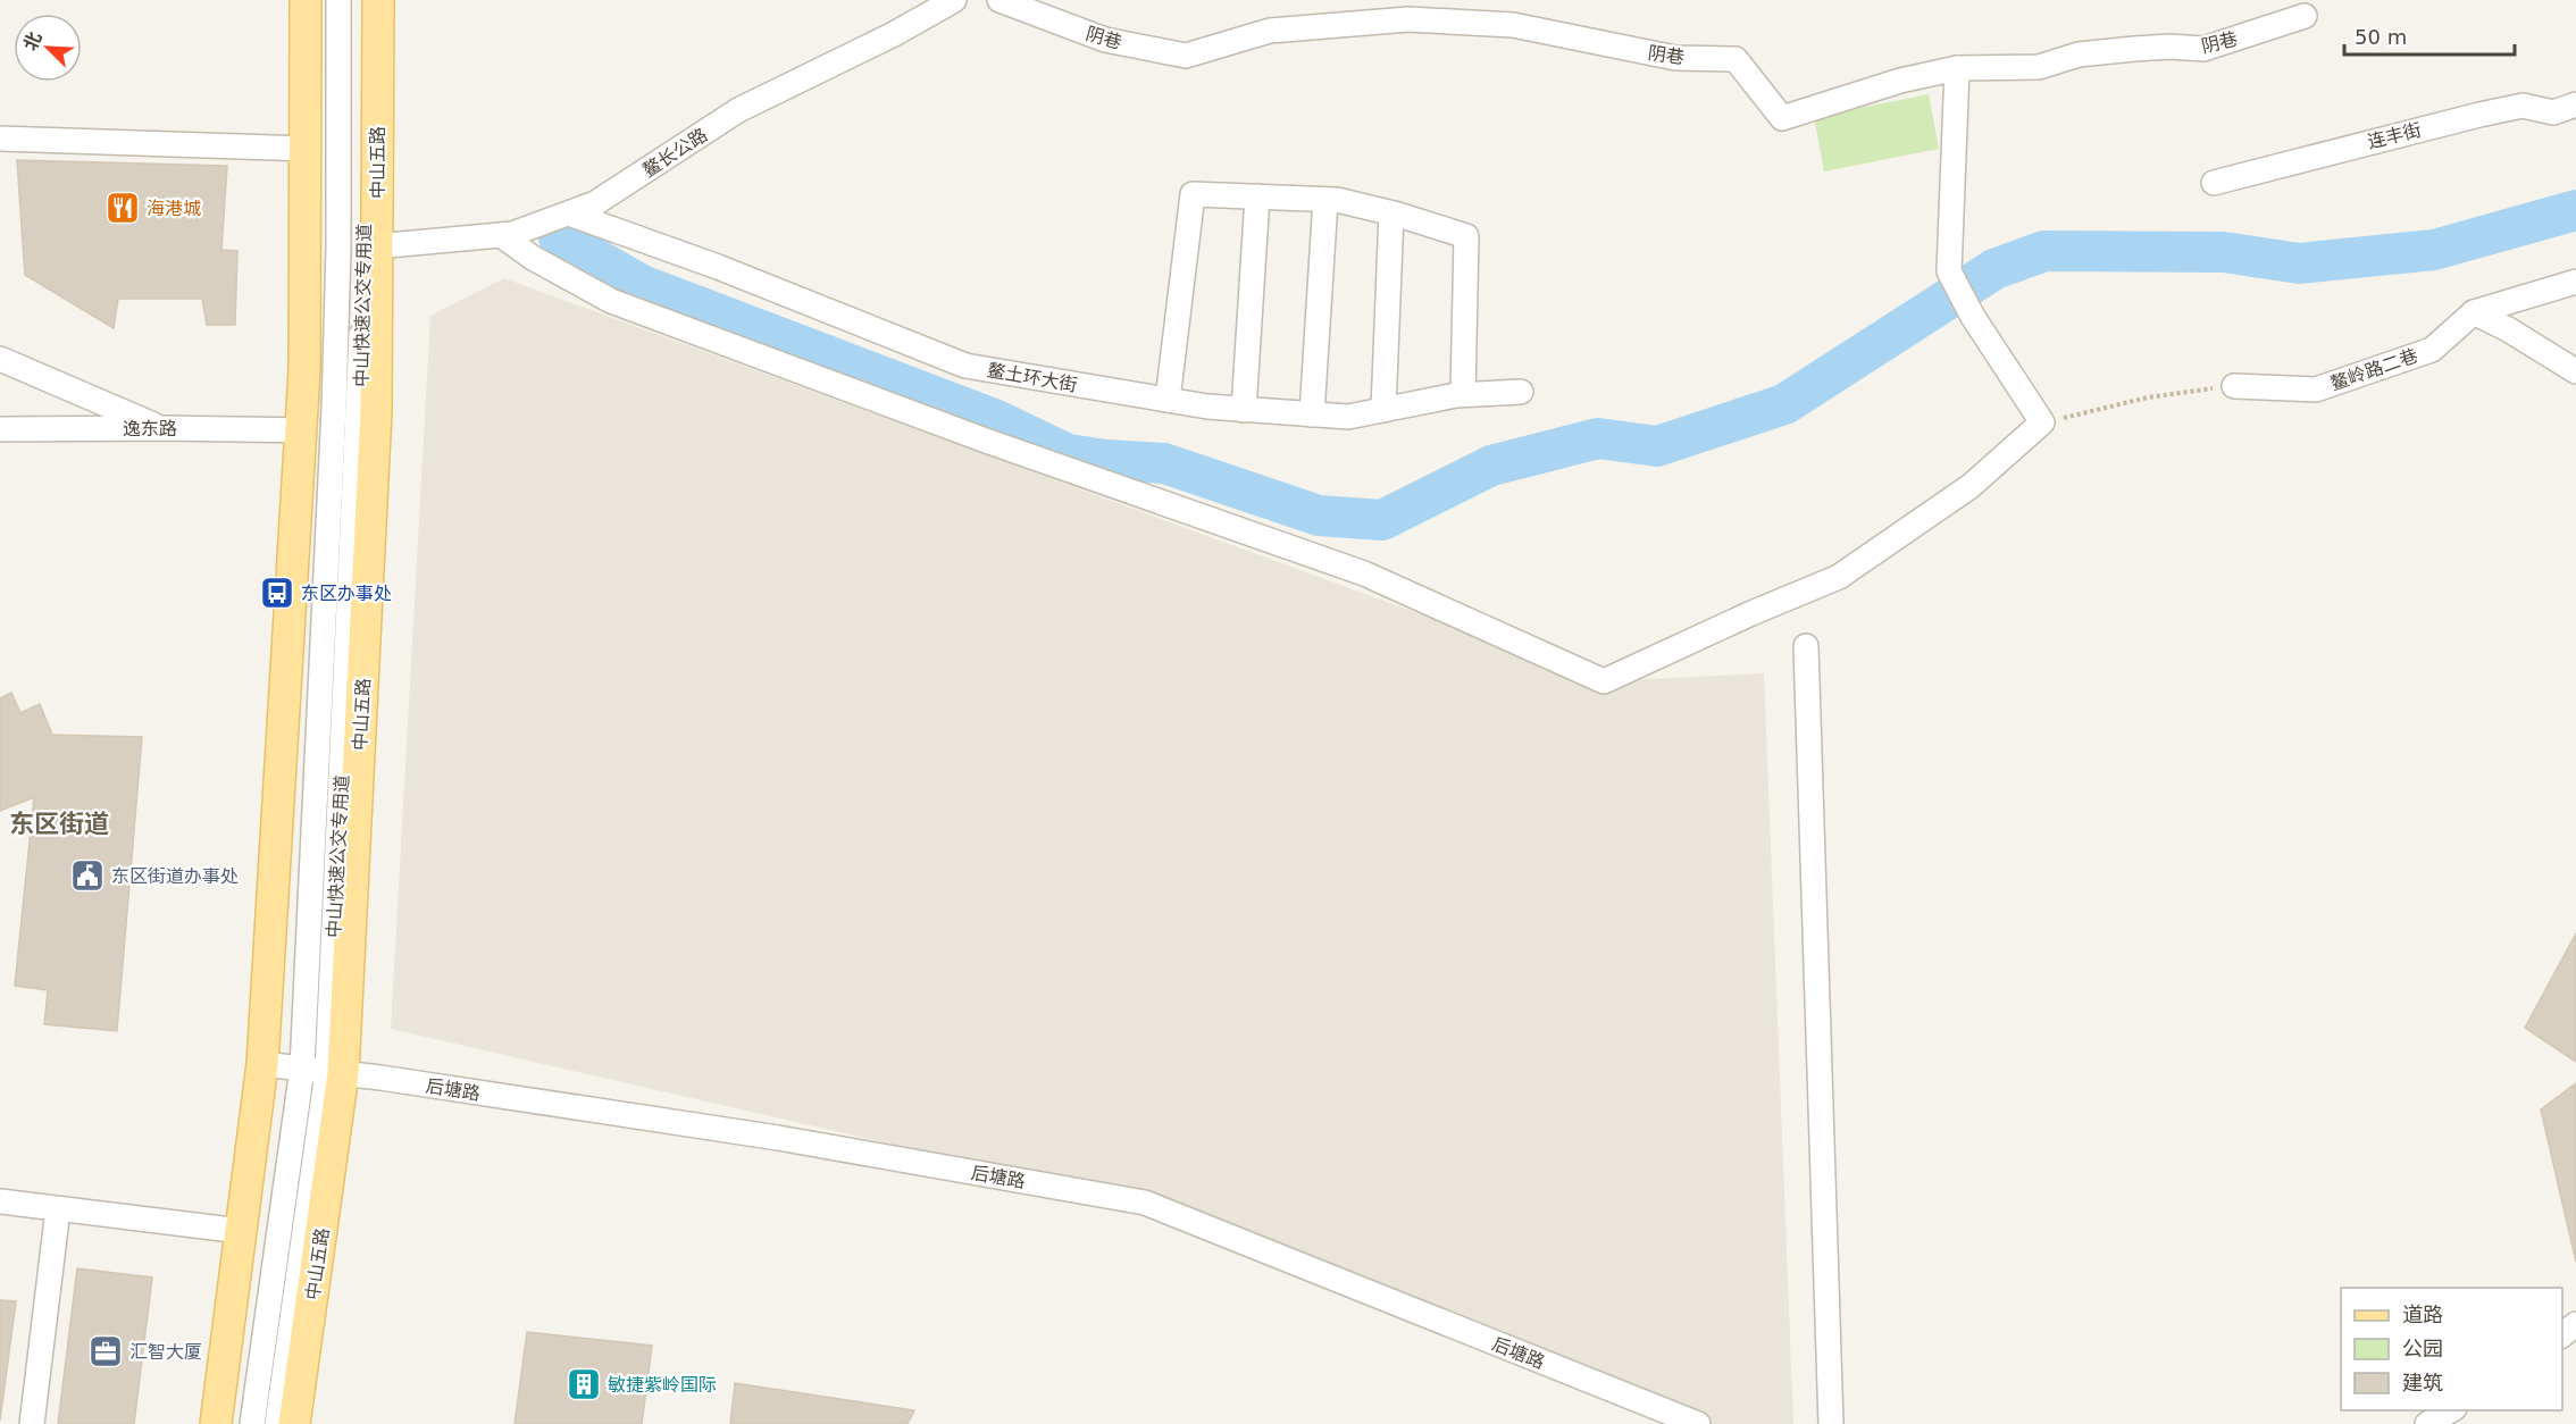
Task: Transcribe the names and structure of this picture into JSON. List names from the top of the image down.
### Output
{
  "streets": {
    "main road": ["中山五路"],
    "street": [
      "阴巷",
      "连丰街",
      "鳌长公路",
      "中山快速公交专用道",
      "鳌岭路二巷",
      "鳌土环大街",
      "逸东路",
      "后塘路"
    ]
  },
  "crossings": [
    ["鳌长公路", "中山五路"],
    ["鳌长公路", "鳌土环大街"],
    ["中山五路", "中山快速公交专用道"],
    ["中山五路", "后塘路"],
    ["中山快速公交专用道", "后塘路"]
  ],
  "districts": ["东区街道"],
  "places": {
    "restaurant": ["海港城"],
    "bus stop": ["东区办事处"],
    "public building": ["东区街道办事处"],
    "office": ["汇智大厦"],
    "building": ["敏捷紫岭国际"]
  },
  "legend": ["道路", "公园", "建筑"],
  "scale_bar": "50 m",
  "north": "top left"
}
